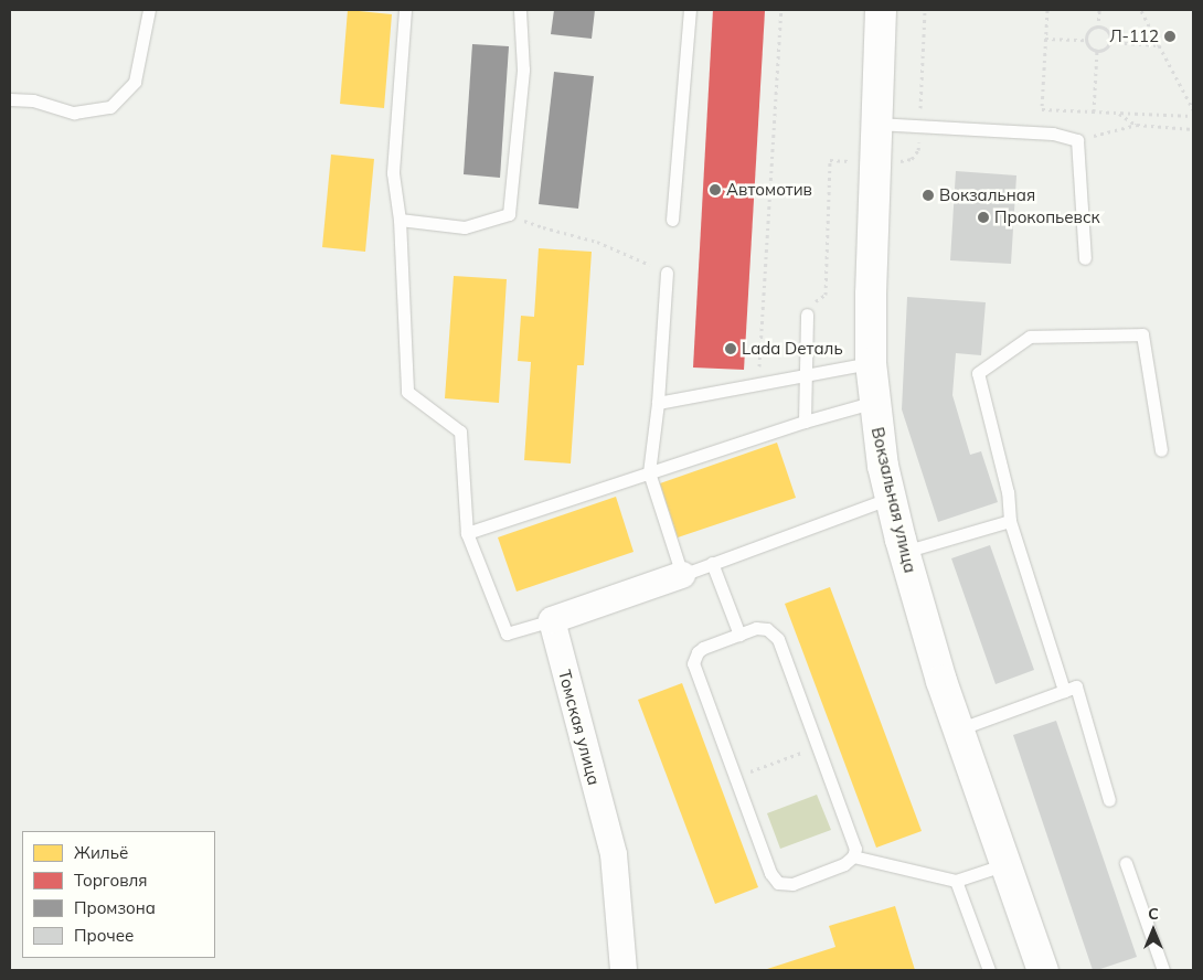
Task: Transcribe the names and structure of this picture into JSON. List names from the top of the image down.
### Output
{
  "streets": {
    "main road": ["Вокзальная улица"],
    "street": ["Томская улица"]
  },
  "places": [
    "Л-112",
    "Автомотив",
    "Вокзальная",
    "Прокопьевск",
    "Lada Dеталь"
  ],
  "legend": [
    "Жильё",
    "Торговля",
    "Промзона",
    "Прочее"
  ],
  "north": "top"
}
